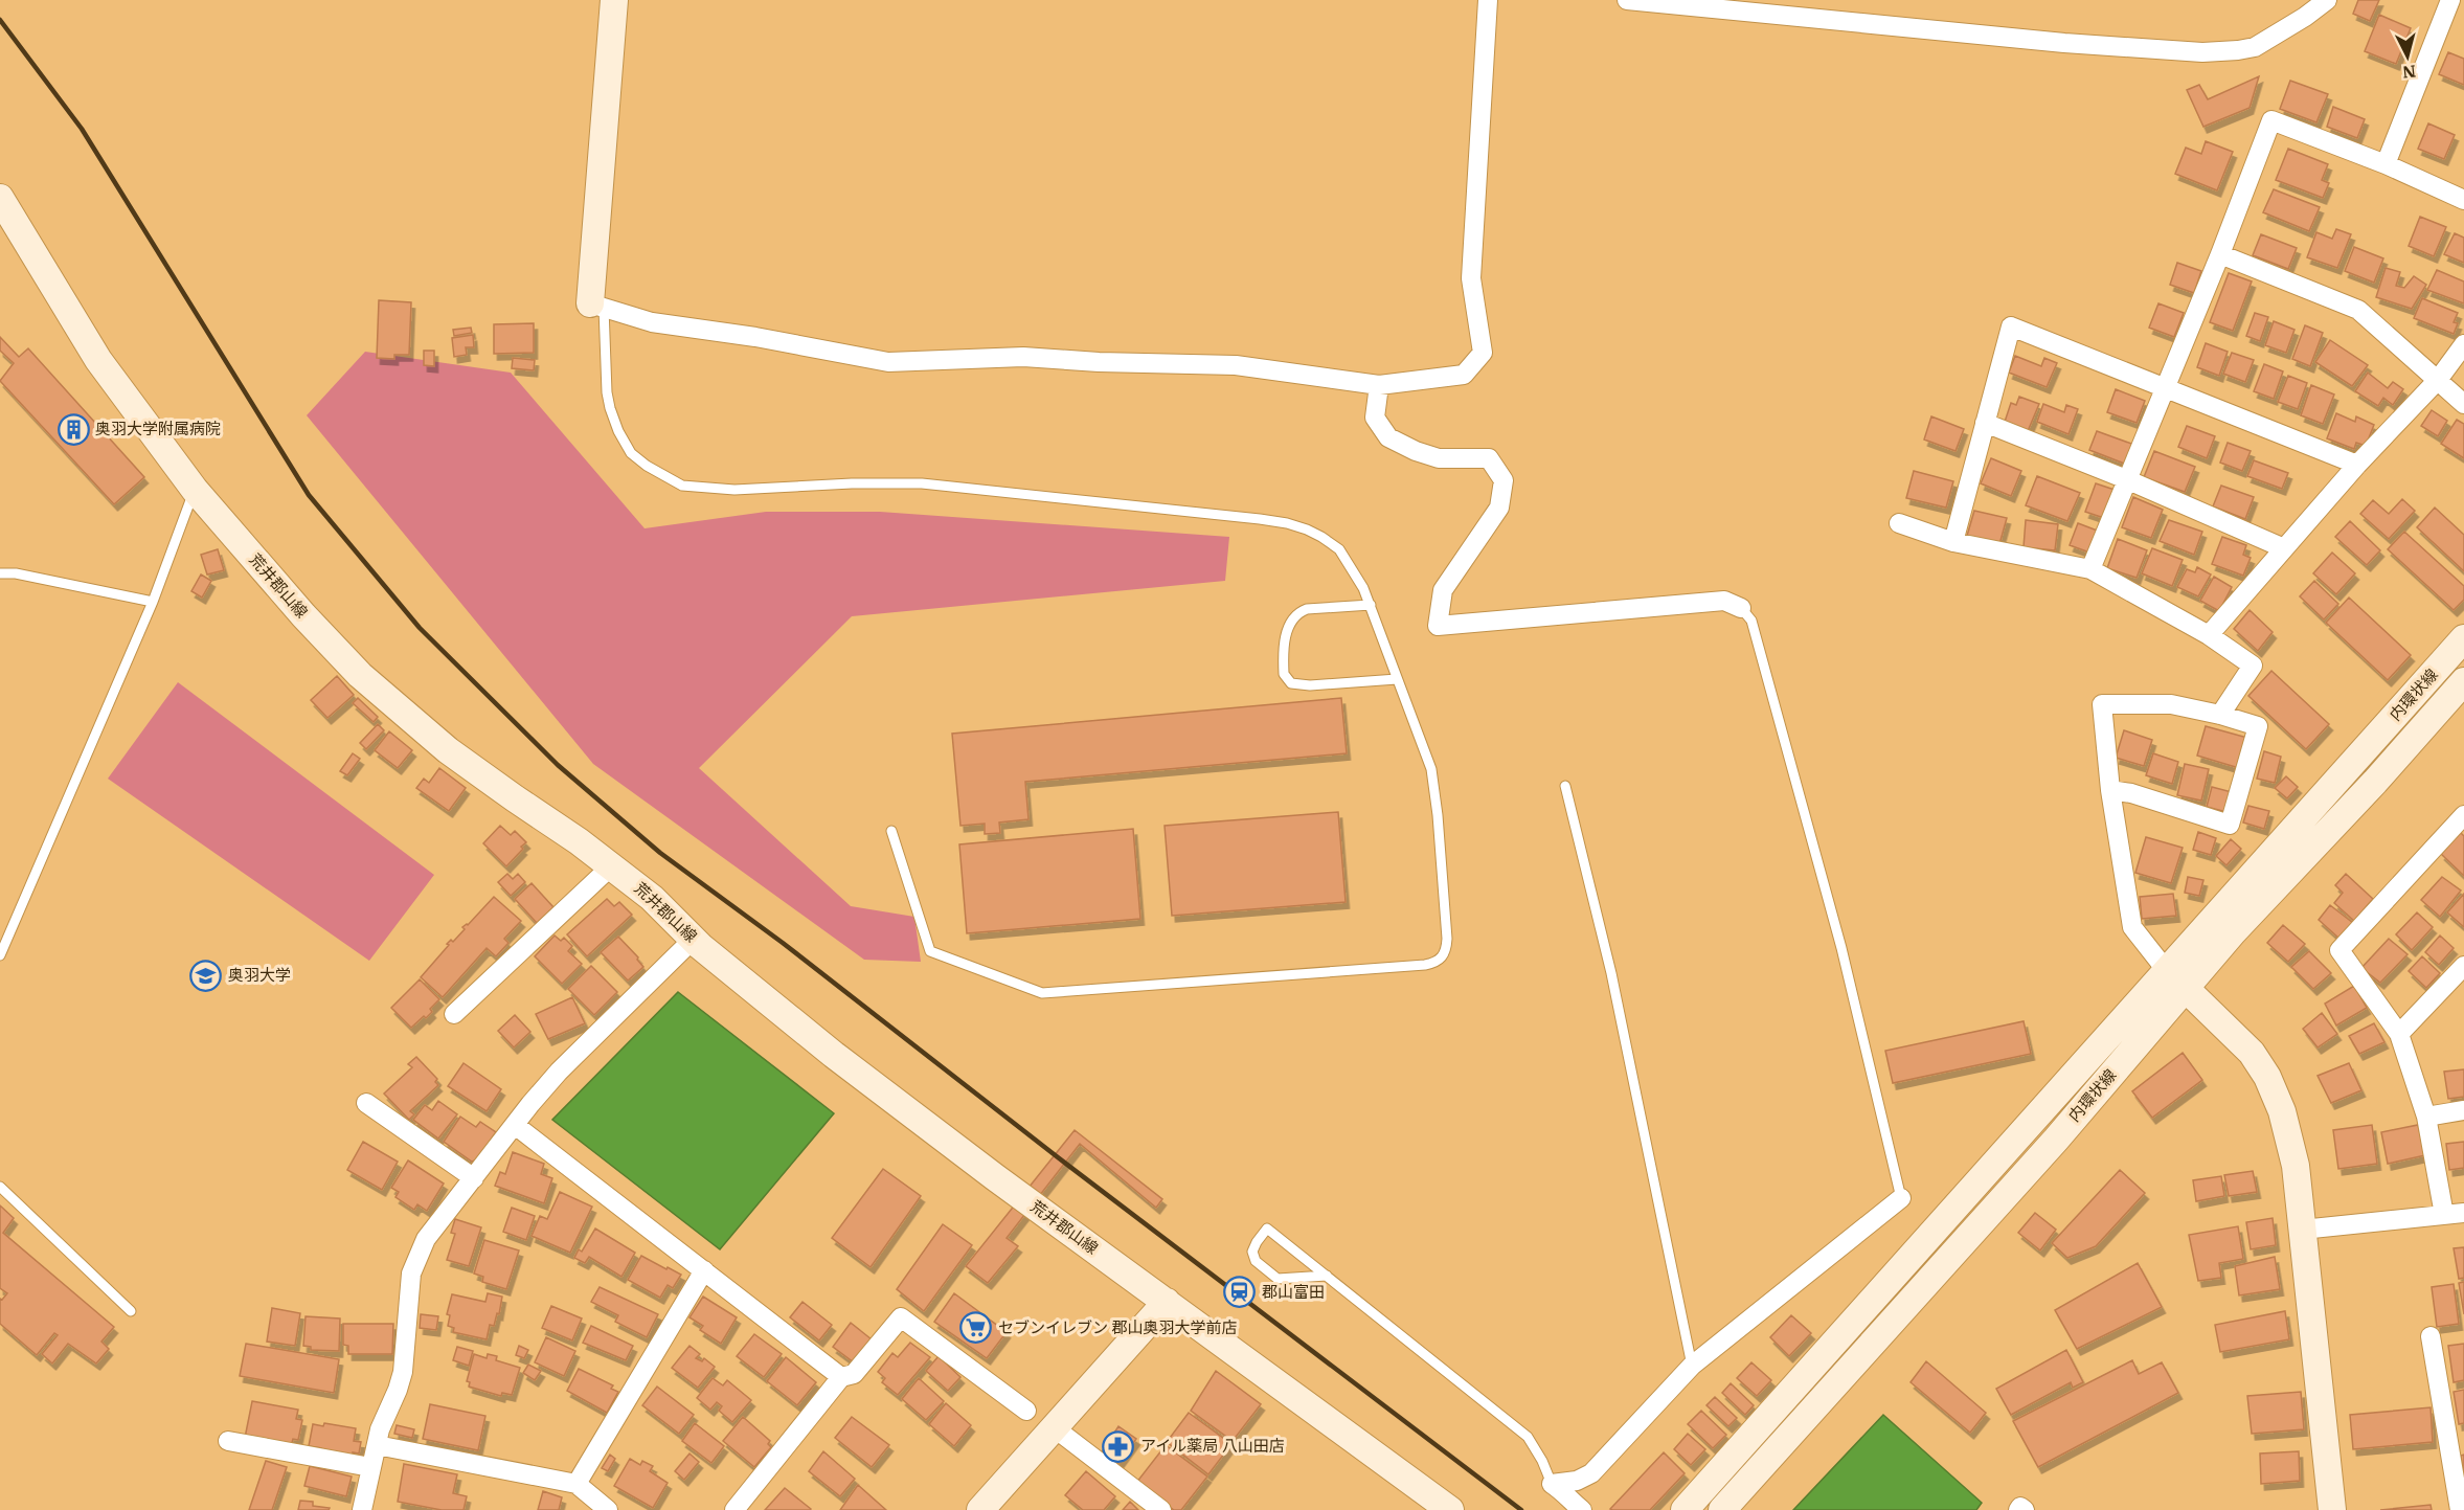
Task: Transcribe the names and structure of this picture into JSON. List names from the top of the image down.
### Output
{
  "streets": {
    "street": ["荒井郡山線", "内環状線"]
  },
  "places": {
    "building": ["奥羽大学附属病院"],
    "school or university": ["奥羽大学"],
    "station": ["郡山富田"],
    "supermarket": ["セブンイレブン 郡山奥羽大学前店"],
    "pharmacy": ["アイル薬局 八山田店"]
  },
  "north": "bottom"
}
